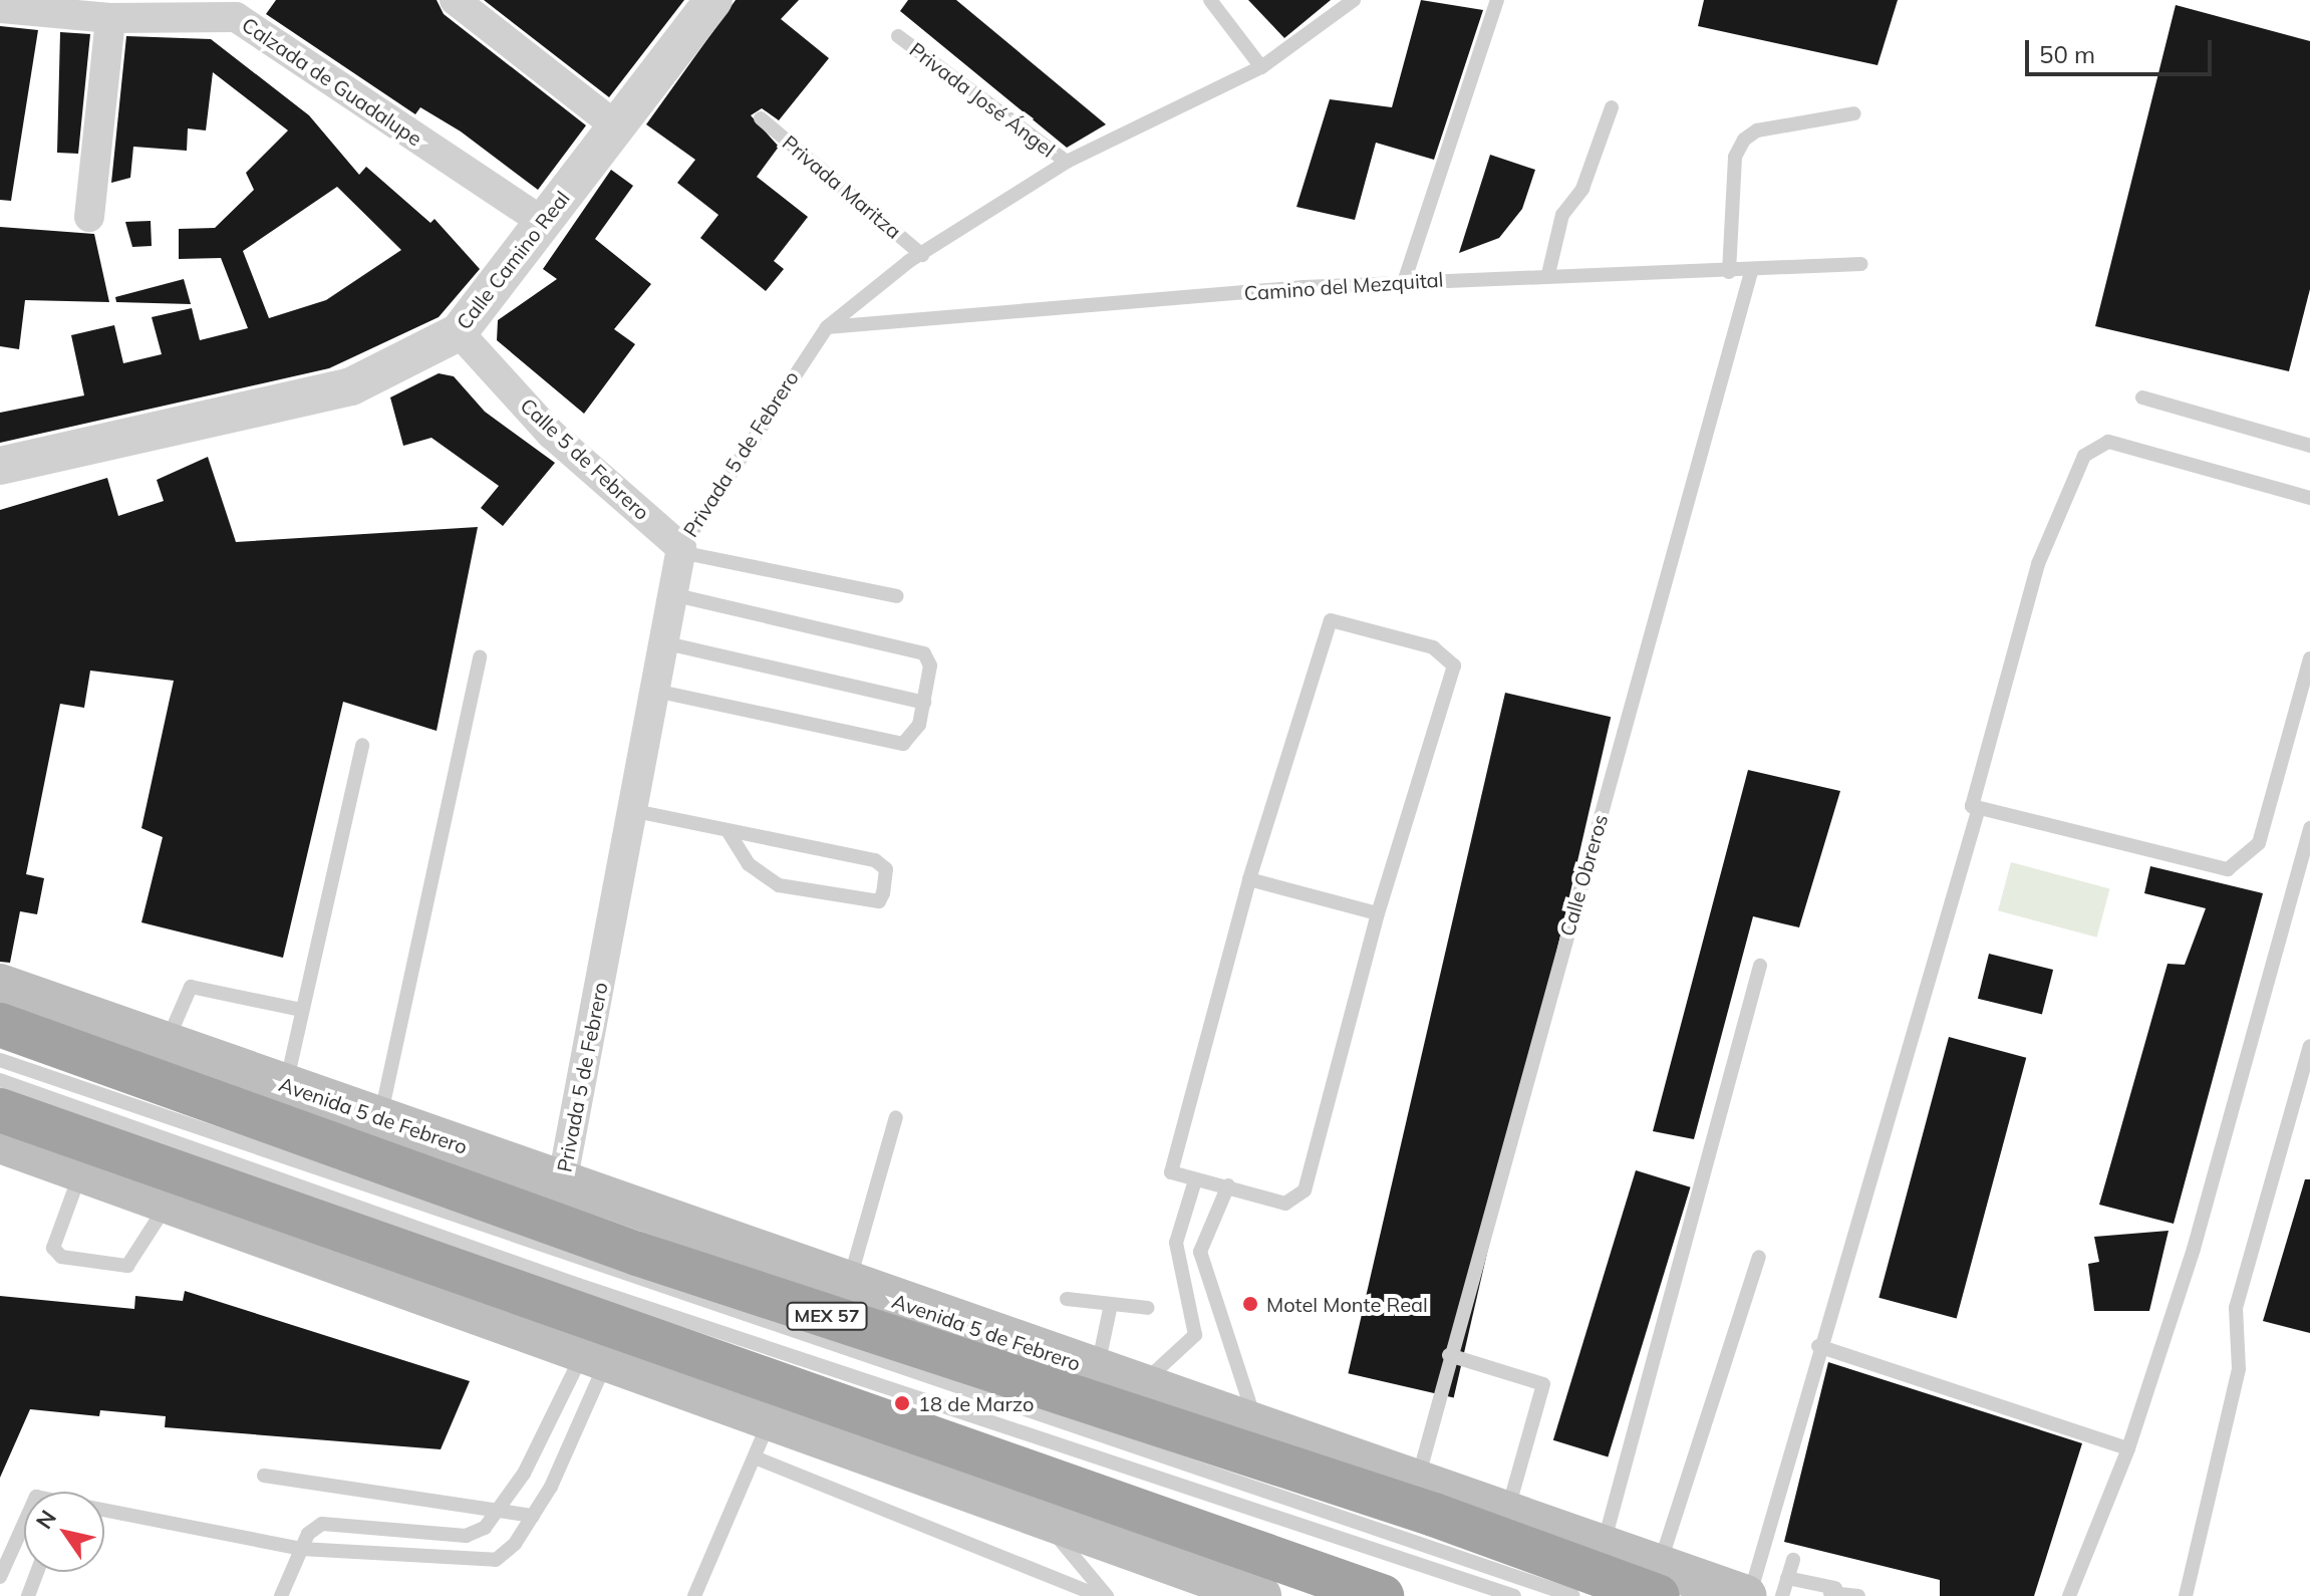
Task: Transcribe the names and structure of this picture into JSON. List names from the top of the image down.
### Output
{
  "streets": {
    "highway": ["Avenida 5 de Febrero", "MEX 57"],
    "street": [
      "Calzada de Guadalupe",
      "Calle Camino Real",
      "Privada 5 de Febrero",
      "Calle 5 de Febrero"
    ],
    "lane": [
      "Privada José Ángel",
      "Privada Maritza",
      "Camino del Mezquital",
      "Calle Obreros"
    ]
  },
  "crossings": [
    ["Calzada de Guadalupe", "Calle Camino Real"],
    ["Privada José Ángel", "Privada 5 de Febrero"],
    ["Privada Maritza", "Privada 5 de Febrero"],
    ["Calle Camino Real", "Calle 5 de Febrero"],
    ["Camino del Mezquital", "Privada 5 de Febrero"],
    ["Camino del Mezquital", "Calle Obreros"],
    ["Privada 5 de Febrero", "Calle 5 de Febrero"],
    ["Privada 5 de Febrero", "Avenida 5 de Febrero"],
    ["Calle Obreros", "Avenida 5 de Febrero"]
  ],
  "places": ["Motel Monte Real", "18 de Marzo"],
  "scale_bar": "50 m",
  "north": "top left"
}
